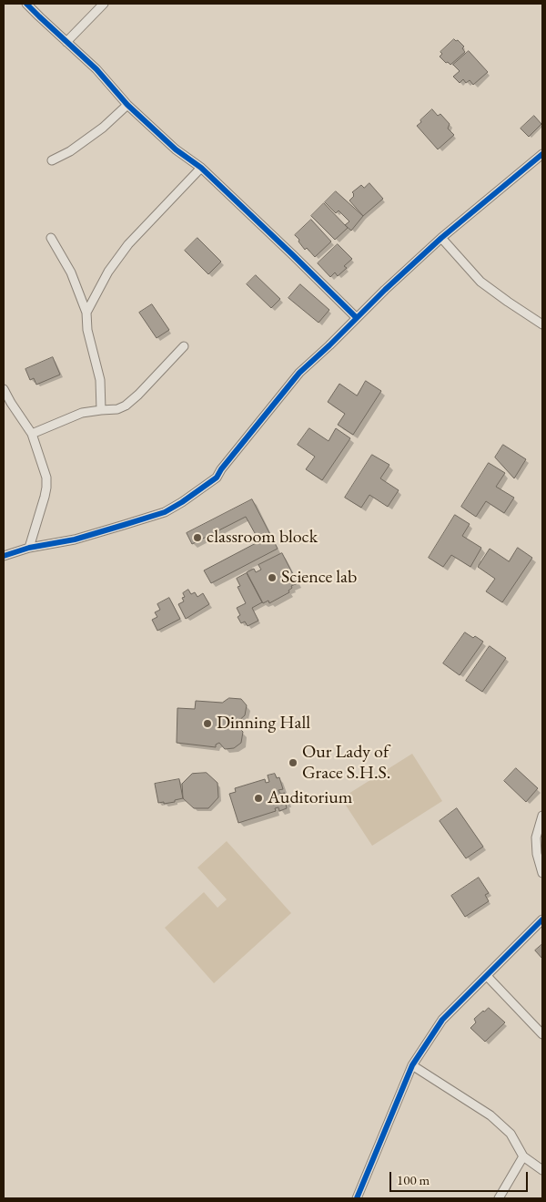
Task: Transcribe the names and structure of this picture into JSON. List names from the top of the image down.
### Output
{
  "places": [
    "classroom block",
    "Science lab",
    "Dinning Hall",
    "Our Lady of Grace S.H.S.",
    "Auditorium"
  ],
  "scale_bar": "100 m"
}
